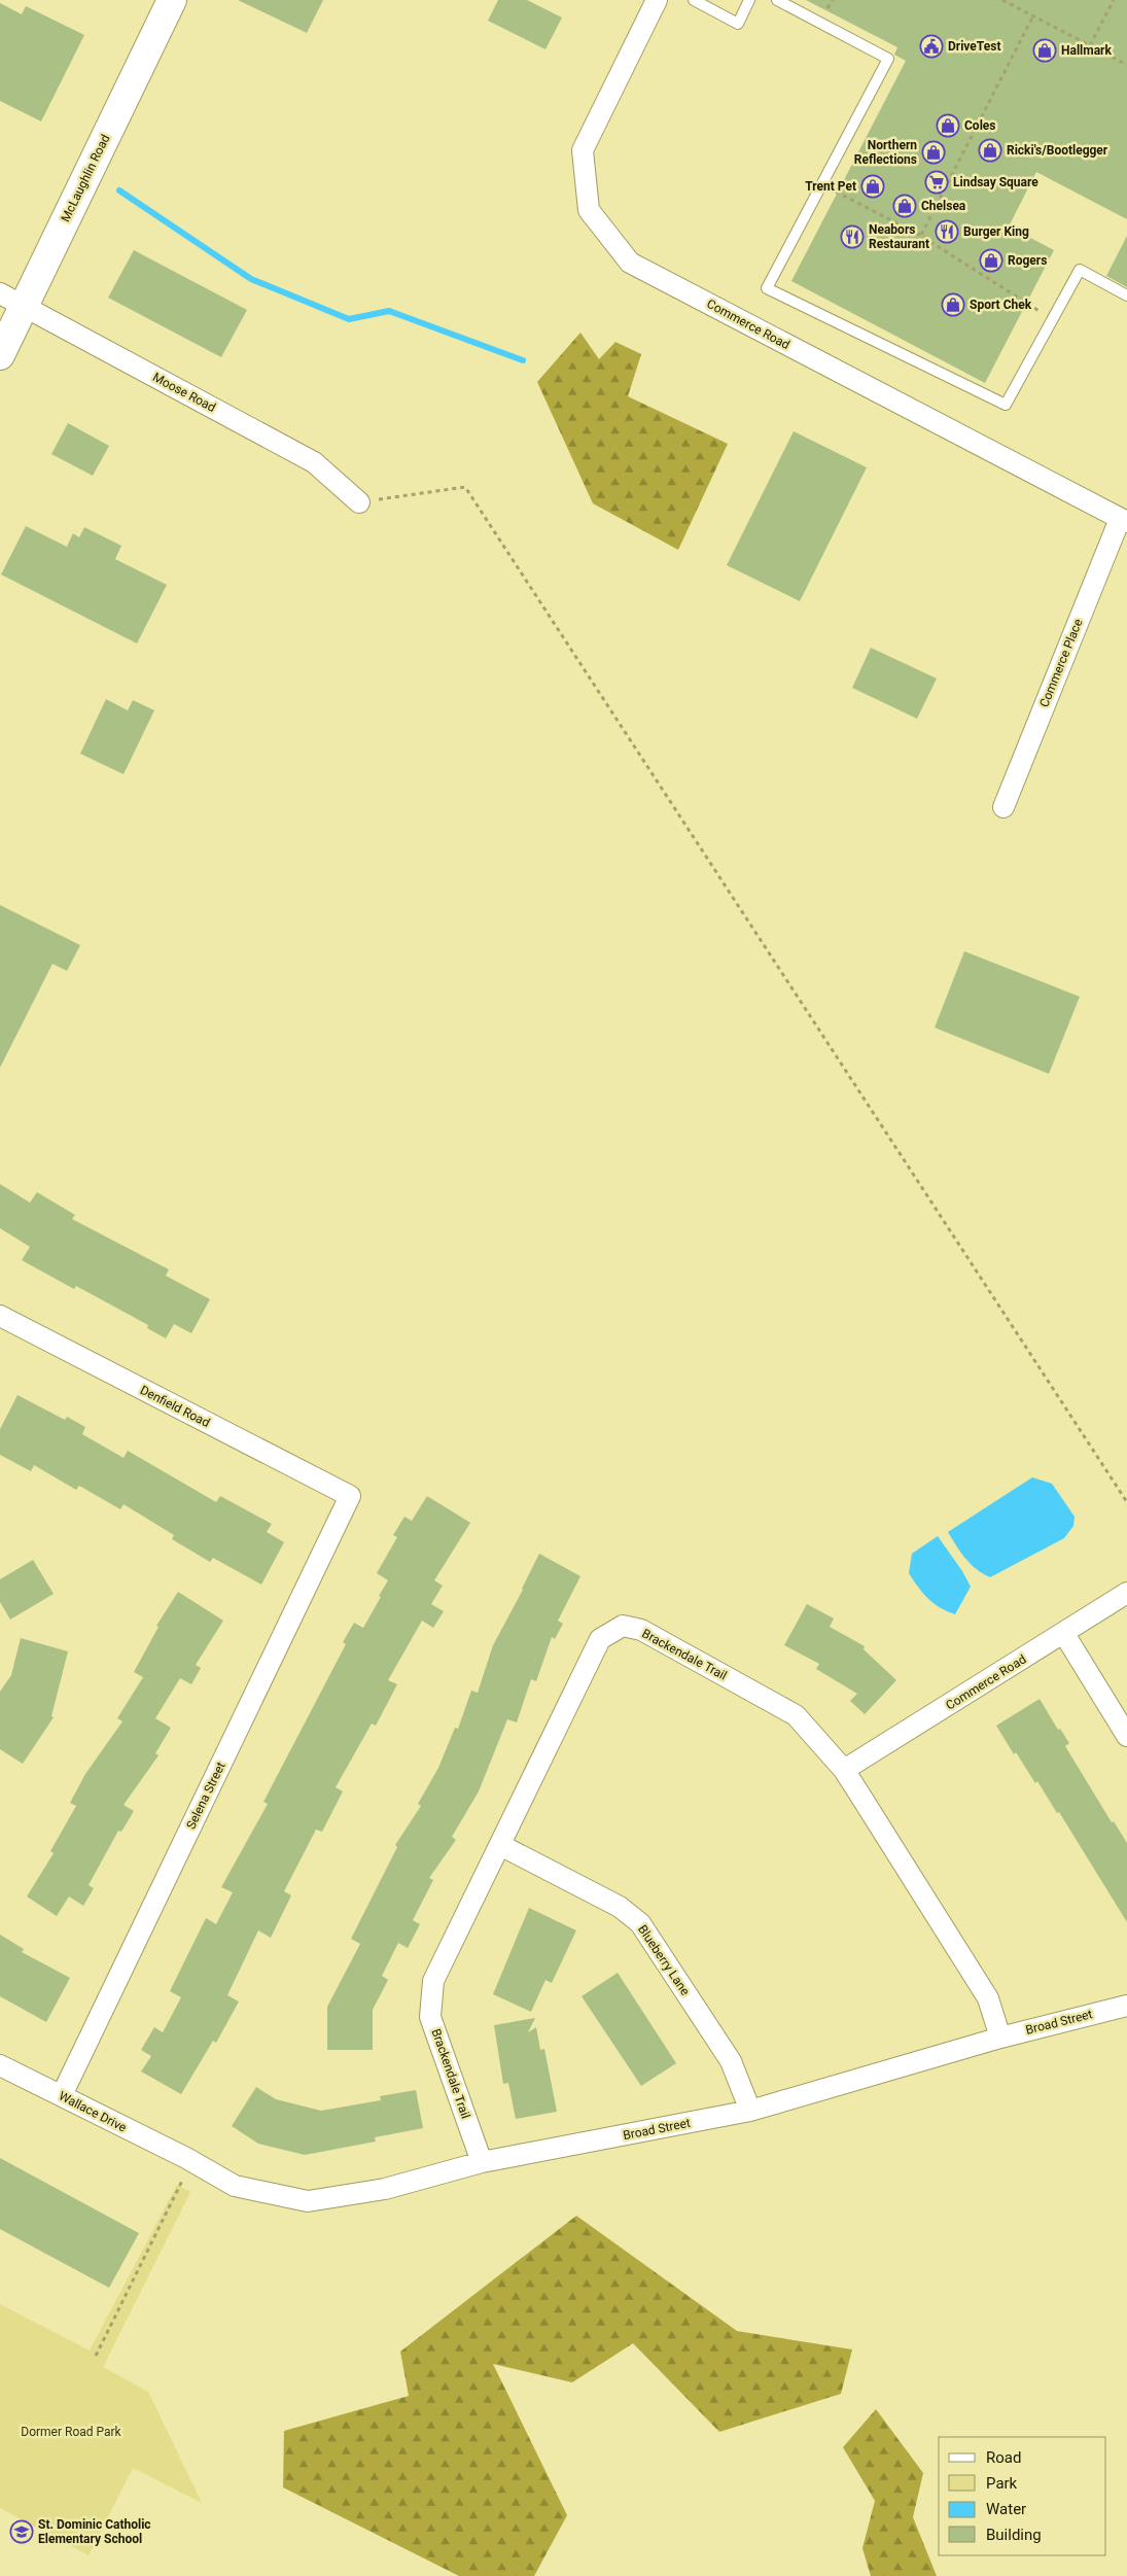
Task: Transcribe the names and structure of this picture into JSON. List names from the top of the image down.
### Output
{
  "streets": {
    "street": [
      "McLaughlin Road",
      "Commerce Road",
      "Moose Road",
      "Commerce Place",
      "Denfield Road",
      "Brackendale Trail",
      "Selena Street",
      "Blueberry Lane",
      "Broad Street",
      "Wallace Drive"
    ]
  },
  "crossings": [
    ["McLaughlin Road", "Moose Road"],
    ["Commerce Road", "Commerce Place"],
    ["Commerce Road", "Brackendale Trail"],
    ["Denfield Road", "Selena Street"],
    ["Brackendale Trail", "Blueberry Lane"],
    ["Brackendale Trail", "Broad Street"],
    ["Selena Street", "Wallace Drive"],
    ["Blueberry Lane", "Broad Street"],
    ["Broad Street", "Wallace Drive"]
  ],
  "parks": ["Dormer Road Park"],
  "places": {
    "public building": ["DriveTest"],
    "shop": [
      "Hallmark",
      "Coles",
      "Ricki's/Bootlegger",
      "Northern Reflections",
      "Trent Pet",
      "Chelsea",
      "Rogers",
      "Sport Chek"
    ],
    "supermarket": ["Lindsay Square"],
    "restaurant": ["Burger King", "Neabors Restaurant"],
    "school or university": ["St. Dominic Catholic Elementary School"]
  },
  "legend": [
    "Road",
    "Park",
    "Water",
    "Building"
  ]
}
